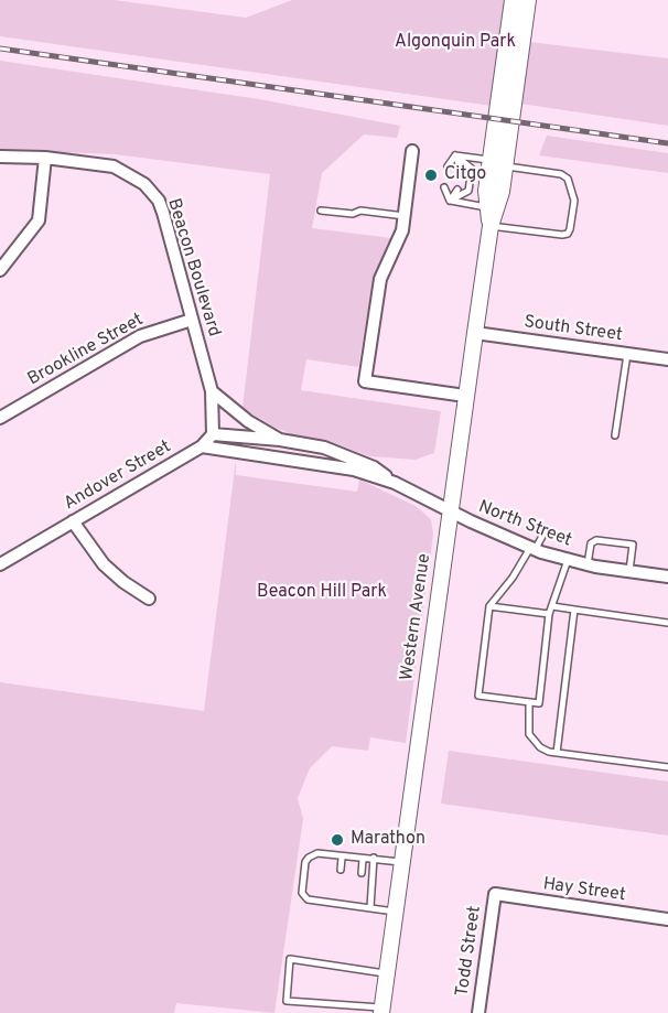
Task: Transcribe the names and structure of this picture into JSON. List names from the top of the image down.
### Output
{
  "streets": {
    "main road": ["Western Avenue"],
    "street": [
      "Beacon Boulevard",
      "South Street",
      "Brookline Street",
      "Andover Street",
      "North Street",
      "Hay Street",
      "Todd Street"
    ]
  },
  "crossings": [
    ["Beacon Boulevard", "Brookline Street"],
    ["South Street", "Western Avenue"],
    ["North Street", "Western Avenue"],
    ["Hay Street", "Todd Street"]
  ],
  "parks": ["Algonquin Park", "Beacon Hill Park"],
  "places": ["Citgo", "Marathon"]
}
